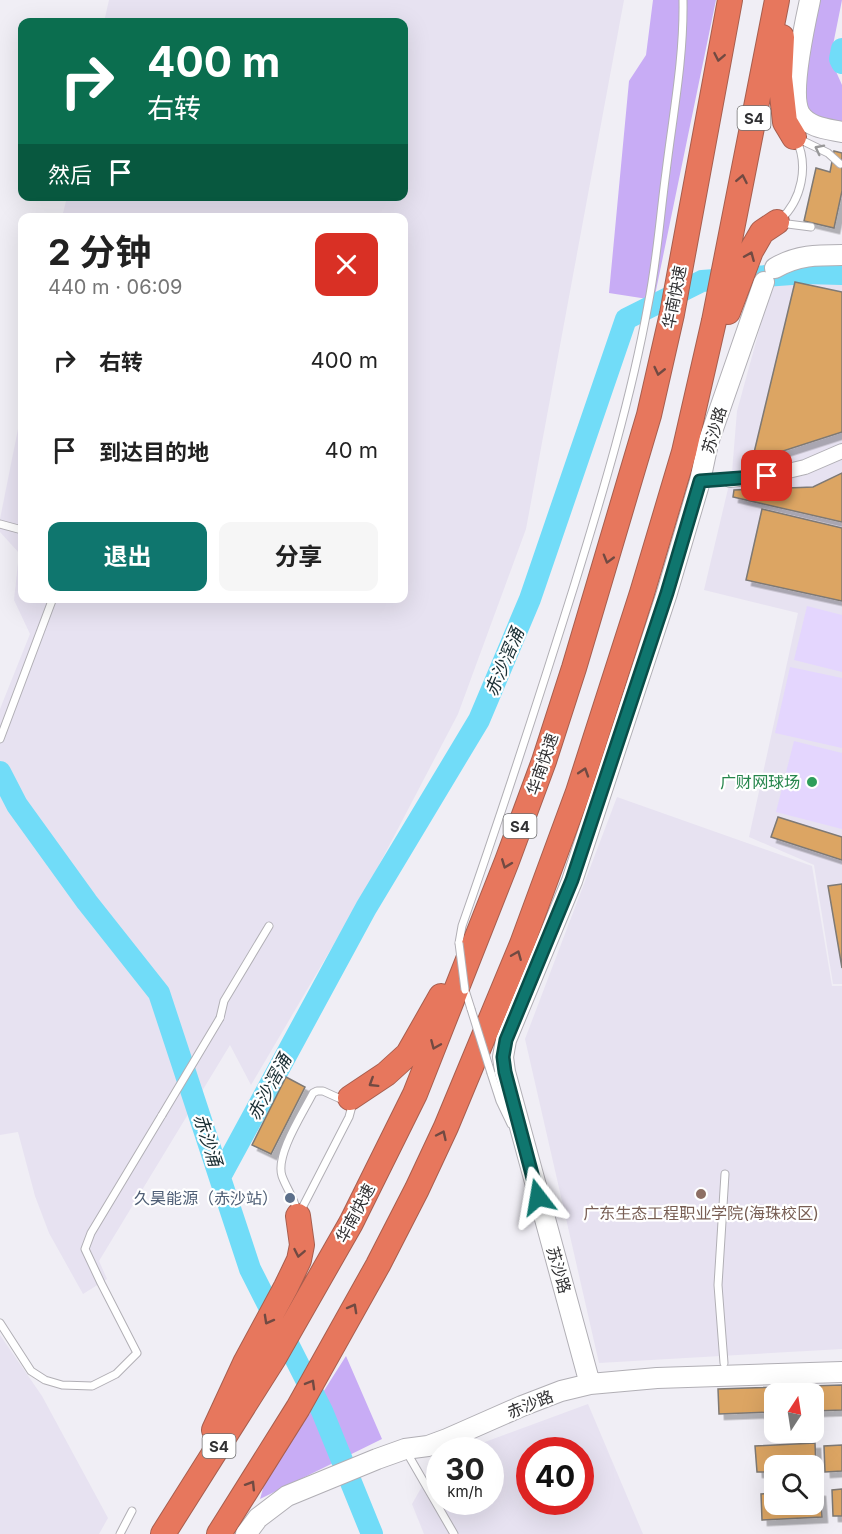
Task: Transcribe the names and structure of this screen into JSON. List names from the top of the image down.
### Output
{
  "streets": {
    "highway": ["S4", "华南快速"],
    "street": ["苏沙路", "赤沙路"]
  },
  "crossings": [
    ["苏沙路", "赤沙路"]
  ],
  "water": ["赤沙滘涌", "赤沙涌"],
  "places": ["广财网球场", "广东生态工程职业学院(海珠校区)", "久昊能源（赤沙站）"],
  "north": "top",
  "page": {
    "turn": ["400 m", "右转"],
    "then": "然后",
    "heading": ["2 分钟", "440 m · 06:09"],
    "list": [
      {
        "name": "右转",
        "value": "400 m"
      },
      {
        "name": "到达目的地",
        "value": "40 m"
      }
    ],
    "buttons": ["退出", "分享"],
    "speed": "30 km/h",
    "limit": "40"
  }
}
